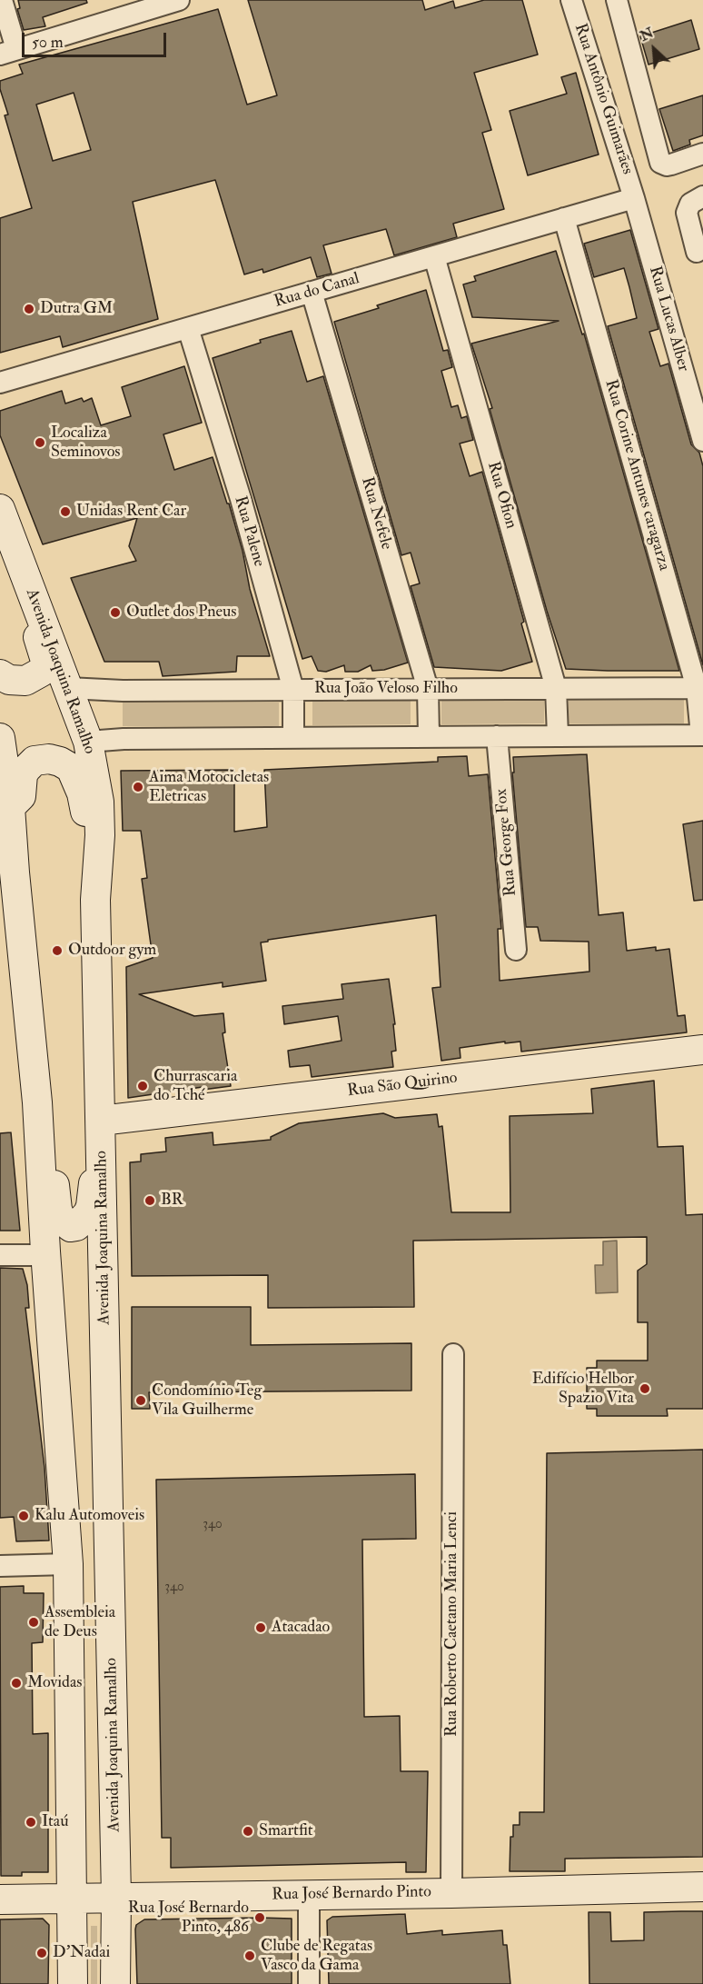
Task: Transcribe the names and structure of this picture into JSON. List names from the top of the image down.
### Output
{
  "streets": {
    "main road": ["Avenida Joaquina Ramalho", "Rua São Quirino", "Rua José Bernardo Pinto"],
    "street": [
      "Rua Antônio Guimarães",
      "Rua do Canal",
      "Rua Lucas Alber",
      "Rua Corine Antunes caragarza",
      "Rua Ofion",
      "Rua Nefele",
      "Rua Palene",
      "Rua João Veloso Filho",
      "Rua George Fox",
      "Rua Roberto Caetano Maria Lenci"
    ]
  },
  "crossings": [
    ["Rua Antônio Guimarães", "Rua do Canal"],
    ["Rua Antônio Guimarães", "Rua Lucas Alber"],
    ["Rua do Canal", "Rua Lucas Alber"],
    ["Rua do Canal", "Rua Corine Antunes caragarza"],
    ["Rua do Canal", "Rua Ofion"],
    ["Rua do Canal", "Rua Nefele"],
    ["Rua do Canal", "Rua Palene"],
    ["Rua Corine Antunes caragarza", "Rua João Veloso Filho"],
    ["Rua Ofion", "Rua João Veloso Filho"],
    ["Rua Nefele", "Rua João Veloso Filho"],
    ["Rua Palene", "Rua João Veloso Filho"],
    ["Avenida Joaquina Ramalho", "Rua João Veloso Filho"],
    ["Avenida Joaquina Ramalho", "Rua São Quirino"],
    ["Avenida Joaquina Ramalho", "Rua José Bernardo Pinto"],
    ["Rua Roberto Caetano Maria Lenci", "Rua José Bernardo Pinto"]
  ],
  "places": [
    "Dutra GM",
    "Localiza Seminovos",
    "Unidas Rent Car",
    "Outlet dos Pneus",
    "Aima Motocicletas Eletricas",
    "Outdoor gym",
    "Churrascaria do Tché",
    "BR",
    "Edifício Helbor Spazio Vita",
    "Condomínio Teg Vila Guilherme",
    "Kalu Automoveis",
    "Assembleia de Deus",
    "Atacadao",
    "Movidas",
    "Itaú",
    "Smartfit",
    "Rua José Bernardo Pinto, 486",
    "D'Nadai",
    "Clube de Regatas Vasco da Gama"
  ],
  "house_numbers": ["340", "340"],
  "scale_bar": "50 m",
  "north": "top left"
}
